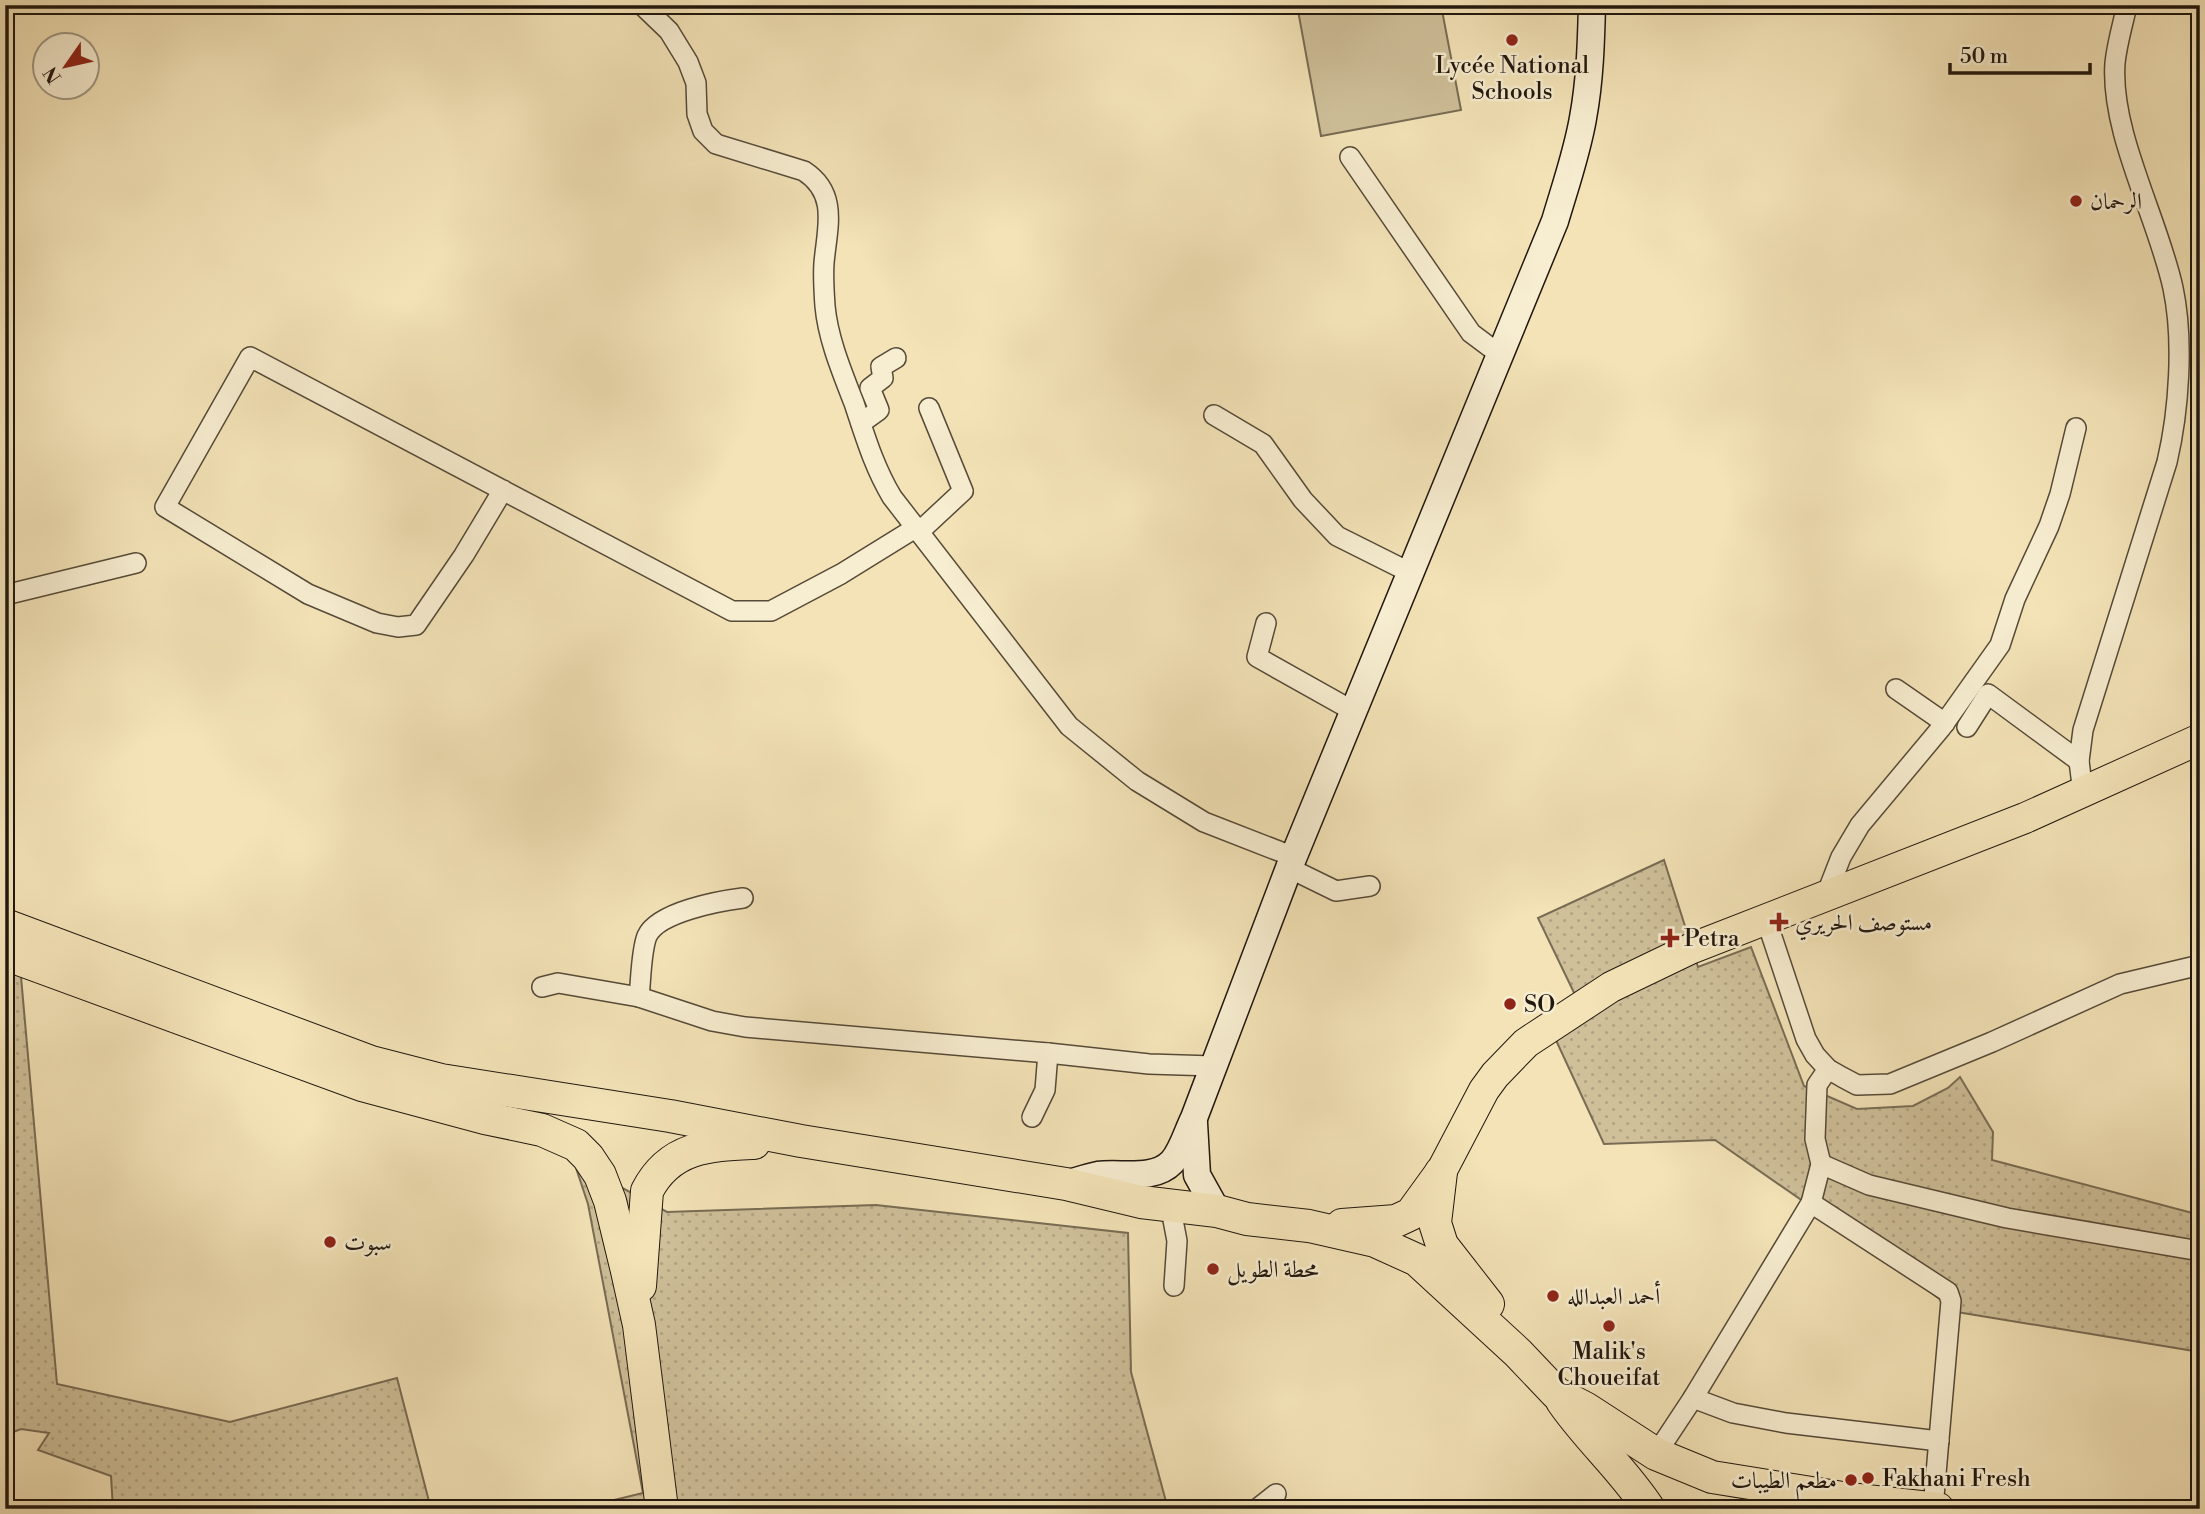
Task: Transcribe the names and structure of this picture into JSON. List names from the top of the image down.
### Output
{
  "places": {
    "other": [
      "Lycée National Schools",
      "الرحمان",
      "SO",
      "سبوت",
      "محطة الطويل",
      "أحمد العبدالله",
      "Malik's Choueifat",
      "Fakhani Fresh",
      "مطعم الطيبات"
    ],
    "health": ["مستوصف الحريري", "Petra"]
  },
  "scale_bar": "50 m",
  "north": "bottom left"
}
